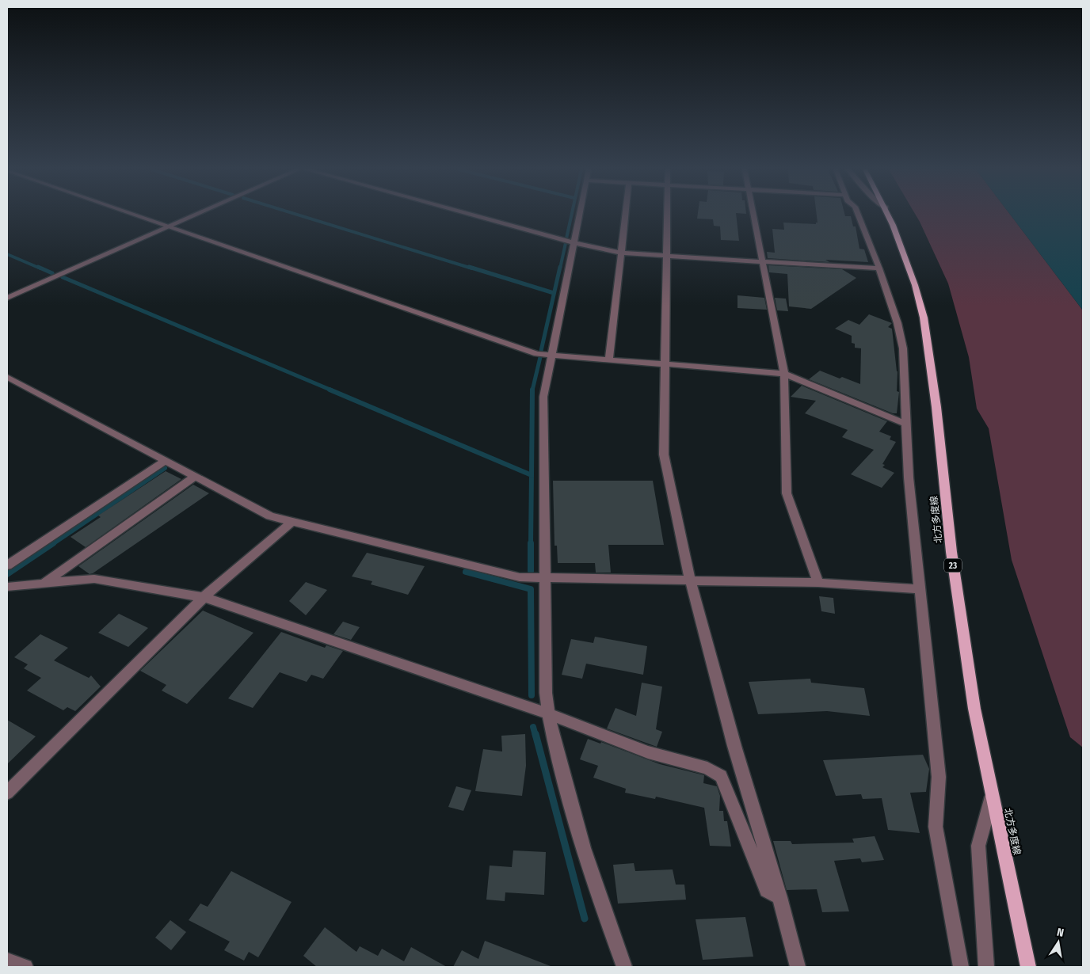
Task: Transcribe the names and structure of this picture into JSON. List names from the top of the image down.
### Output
{
  "streets": {
    "main road": ["北方多度線", "23"]
  },
  "north": "top"
}
